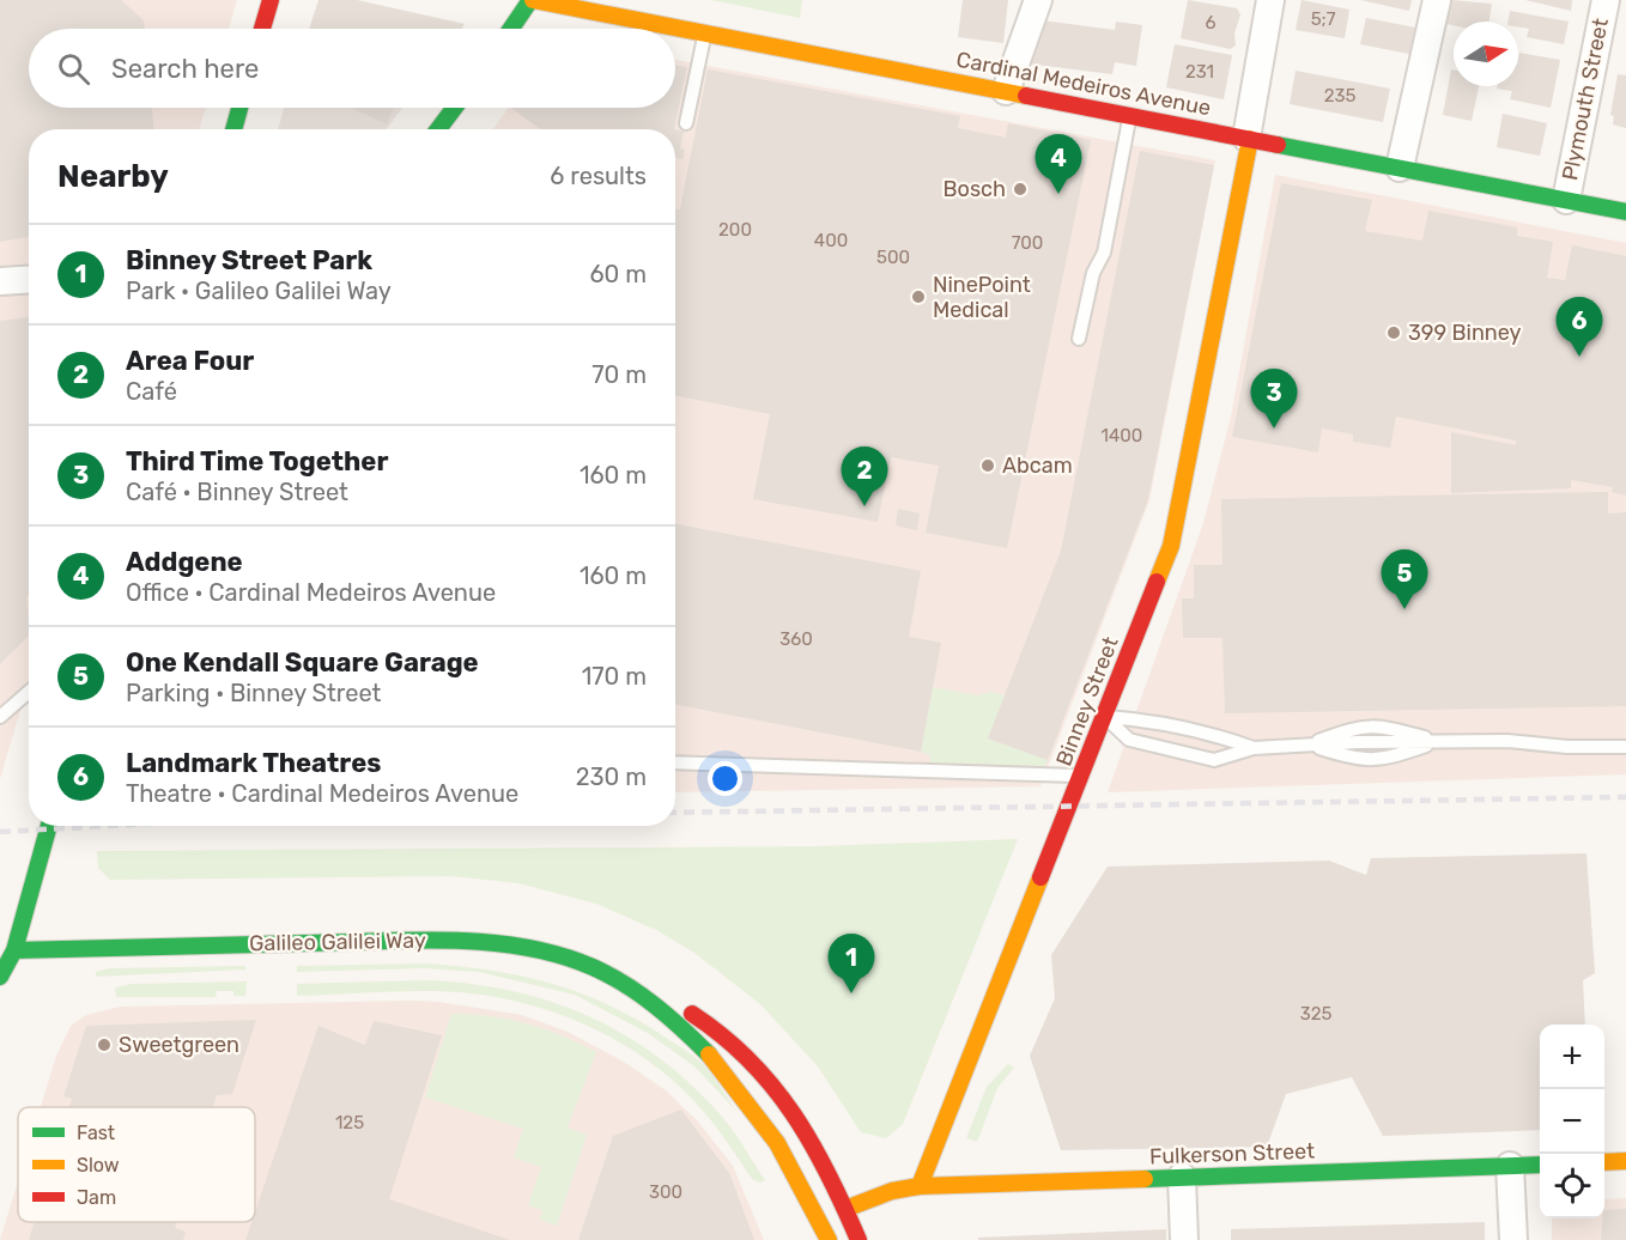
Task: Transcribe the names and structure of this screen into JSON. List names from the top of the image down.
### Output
{
  "streets": {
    "main road": [
      "Cardinal Medeiros Avenue",
      "Binney Street",
      "Galileo Galilei Way",
      "Fulkerson Street"
    ],
    "street": ["Plymouth Street"]
  },
  "crossings": [
    ["Cardinal Medeiros Avenue", "Plymouth Street"],
    ["Cardinal Medeiros Avenue", "Binney Street"],
    ["Binney Street", "Fulkerson Street"]
  ],
  "places": [
    "Bosch",
    "NinePoint Medical",
    "399 Binney",
    "Abcam",
    "Sweetgreen"
  ],
  "house_numbers": [
    "5;7",
    "6",
    "231",
    "235",
    "200",
    "400",
    "700",
    "500",
    "1400",
    "360",
    "325",
    "125",
    "300"
  ],
  "legend": ["Fast", "Slow", "Jam"],
  "north": "right",
  "page": {
    "search": "Search here",
    "heading": ["Nearby", "6 results"],
    "pins": [
      "4",
      "6",
      "3",
      "2",
      "5",
      "1"
    ],
    "list": [
      {
        "mark": "1",
        "name": "Binney Street Park",
        "note": "Park · Galileo Galilei Way",
        "value": "60 m"
      },
      {
        "mark": "2",
        "name": "Area Four",
        "note": "Café",
        "value": "70 m"
      },
      {
        "mark": "3",
        "name": "Third Time Together",
        "note": "Café · Binney Street",
        "value": "160 m"
      },
      {
        "mark": "4",
        "name": "Addgene",
        "note": "Office · Cardinal Medeiros Avenue",
        "value": "160 m"
      },
      {
        "mark": "5",
        "name": "One Kendall Square Garage",
        "note": "Parking · Binney Street",
        "value": "170 m"
      },
      {
        "mark": "6",
        "name": "Landmark Theatres",
        "note": "Theatre · Cardinal Medeiros Avenue",
        "value": "230 m"
      }
    ],
    "map_buttons": ["+", "−"]
  }
}
